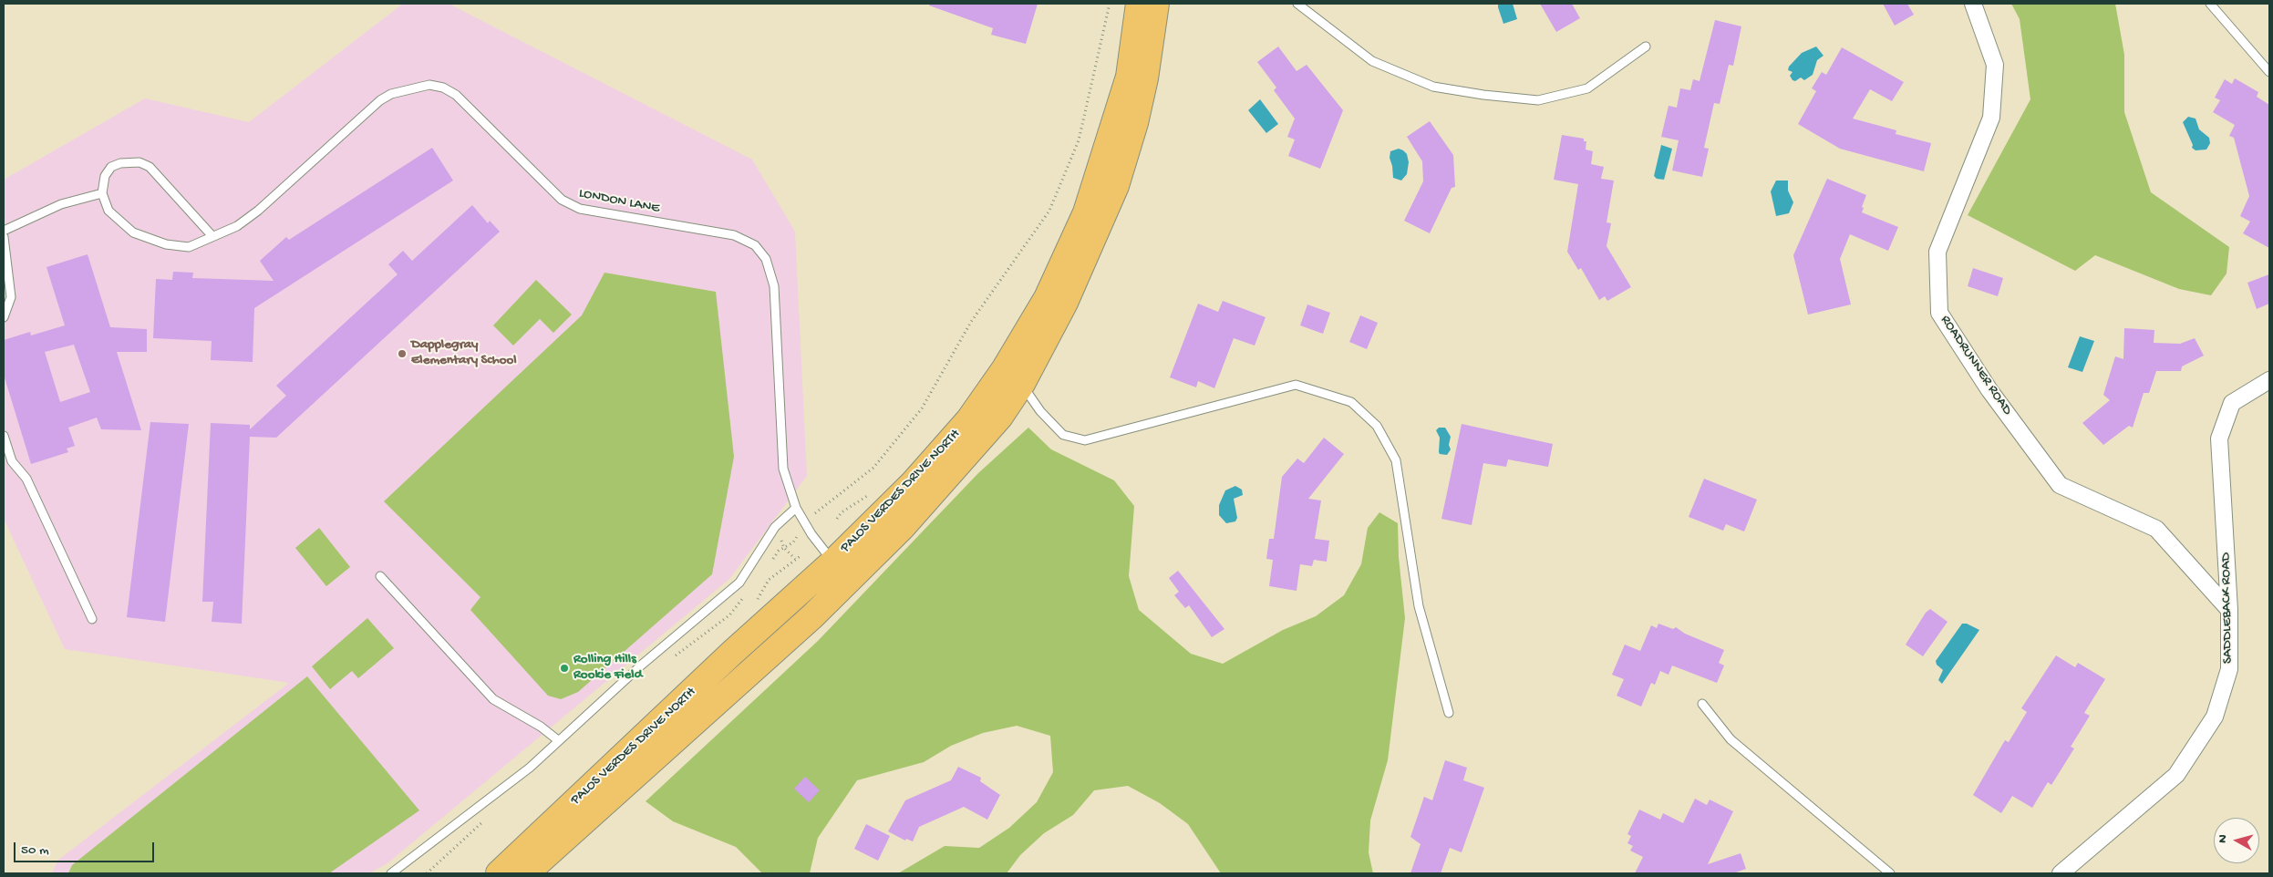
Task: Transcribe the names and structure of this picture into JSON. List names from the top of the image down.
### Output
{
  "streets": {
    "main road": ["PALOS VERDES DRIVE NORTH"],
    "street": ["ROADRUNNER ROAD", "SADDLEBACK ROAD"],
    "lane": ["LONDON LANE"]
  },
  "crossings": [
    ["LONDON LANE", "PALOS VERDES DRIVE NORTH"],
    ["ROADRUNNER ROAD", "SADDLEBACK ROAD"]
  ],
  "places": ["Dapplegray Elementary School", "Rolling Hills Rookie Field"],
  "scale_bar": "50 m",
  "north": "left"
}
